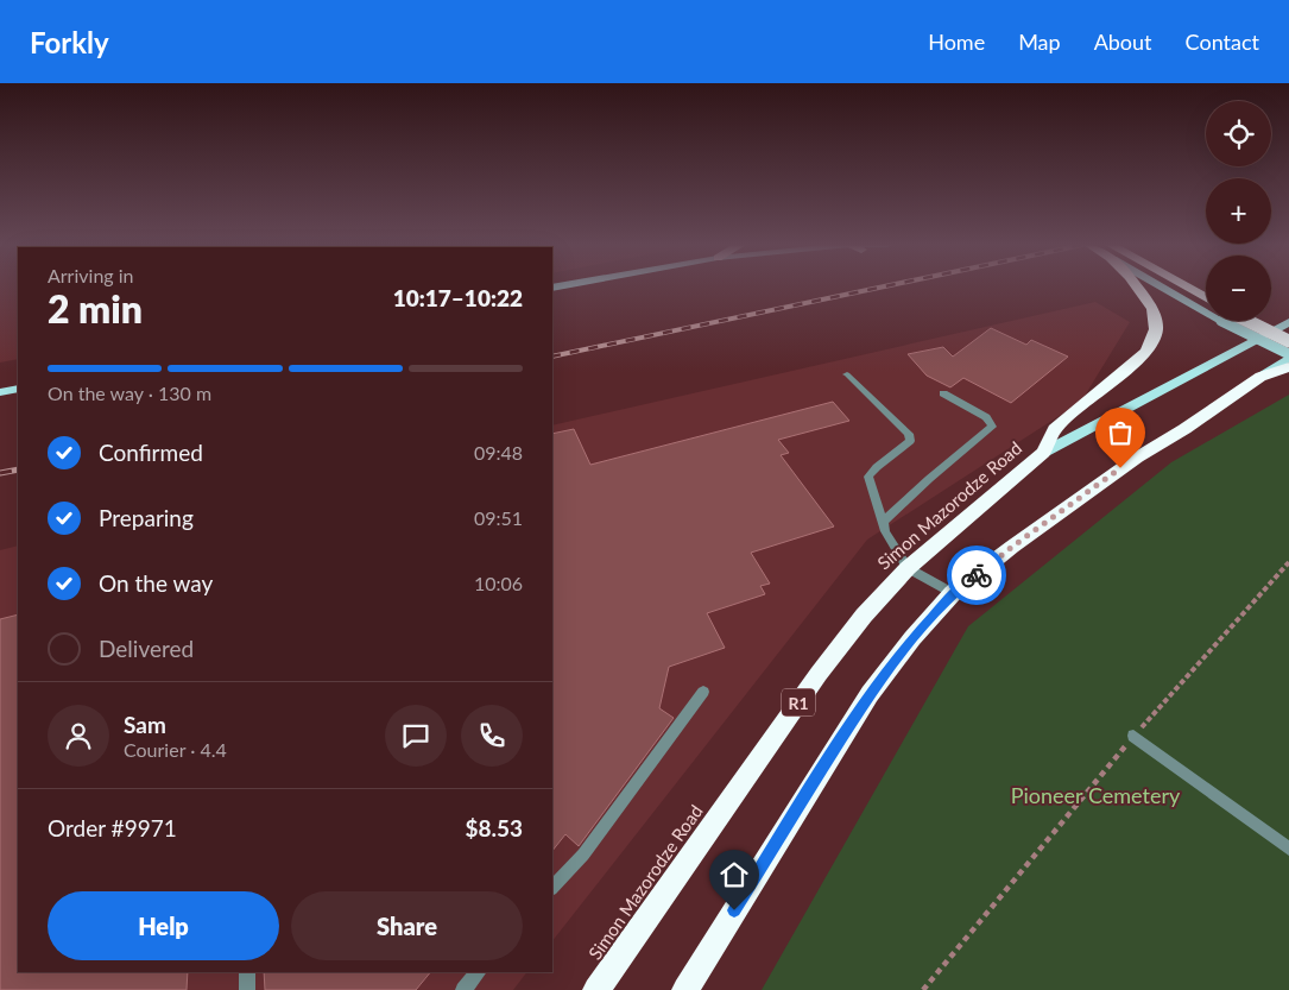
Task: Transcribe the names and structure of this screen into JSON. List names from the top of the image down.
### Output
{
  "streets": {
    "highway": ["Simon Mazorodze Road", "R1"]
  },
  "parks": ["Pioneer Cemetery"],
  "page": {
    "header": "Forkly",
    "nav": [
      "Home",
      "Map",
      "About",
      "Contact"
    ],
    "map_buttons": ["+", "−"],
    "heading": ["2 min", "Arriving in", "10:17–10:22"],
    "panel": [
      "Sam",
      "Courier · 4.4",
      "Order #9971",
      "$8.53"
    ],
    "bar": "On the way · 130 m",
    "list": [
      ["Confirmed", "09:48"],
      ["Preparing", "09:51"],
      ["On the way", "10:06"],
      "Delivered"
    ],
    "buttons": ["Help", "Share"]
  }
}
